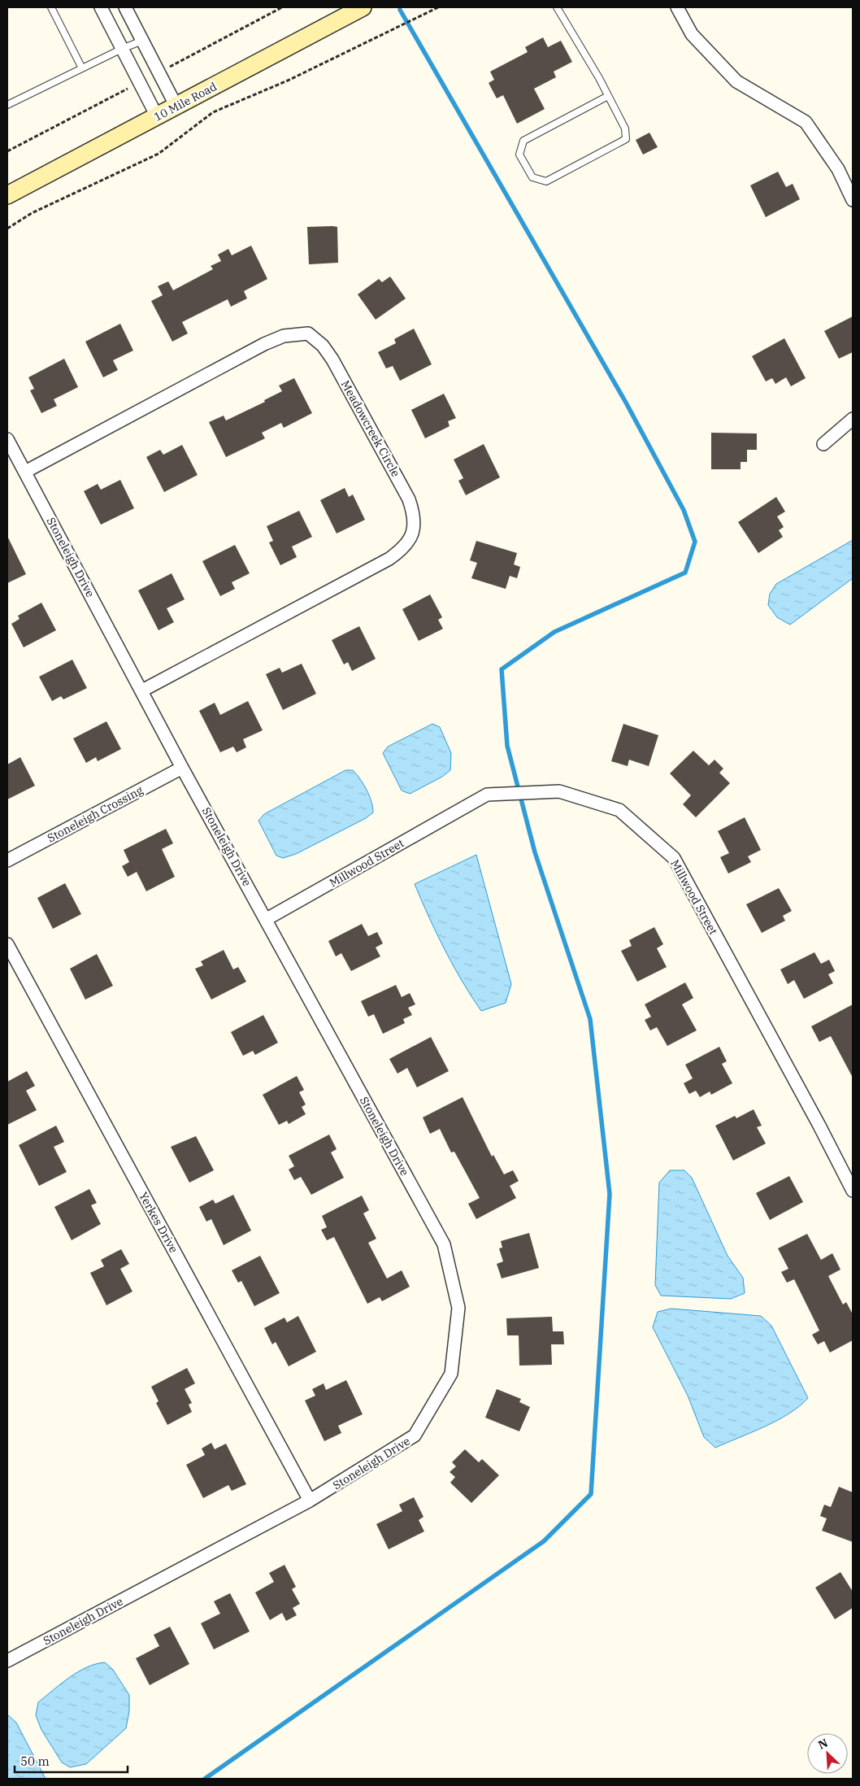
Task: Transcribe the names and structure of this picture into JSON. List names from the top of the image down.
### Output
{
  "streets": {
    "main road": ["10 Mile Road"],
    "street": [
      "Meadowcreek Circle",
      "Stoneleigh Drive",
      "Stoneleigh Crossing",
      "Millwood Street",
      "Yerkes Drive"
    ]
  },
  "crossings": [
    ["Meadowcreek Circle", "Stoneleigh Drive"],
    ["Stoneleigh Drive", "Stoneleigh Crossing"],
    ["Stoneleigh Drive", "Millwood Street"],
    ["Stoneleigh Drive", "Yerkes Drive"]
  ],
  "scale_bar": "50 m",
  "north": "top left"
}
